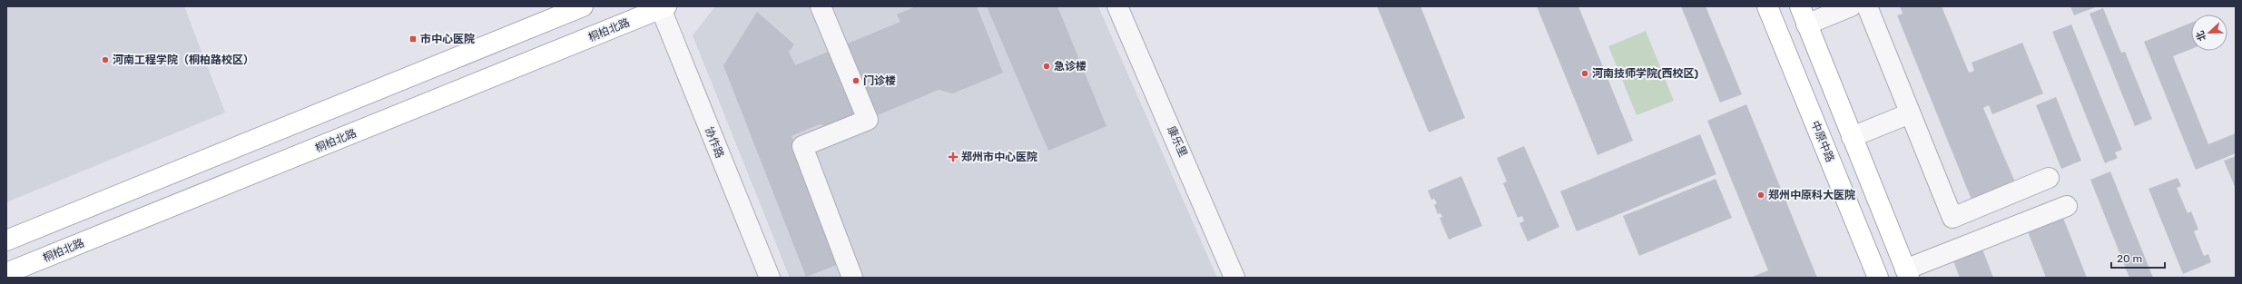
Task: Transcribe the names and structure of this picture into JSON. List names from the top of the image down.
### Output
{
  "streets": {
    "main road": ["桐柏北路", "中原中路"],
    "street": ["康乐里", "协作路"]
  },
  "crossings": [
    ["桐柏北路", "协作路"]
  ],
  "places": {
    "transit": ["市中心医院"],
    "other": [
      "河南工程学院（桐柏路校区）",
      "急诊楼",
      "河南技师学院(西校区)",
      "门诊楼",
      "郑州中原科大医院"
    ],
    "health": ["郑州市中心医院"]
  },
  "scale_bar": "20 m",
  "north": "left"
}
